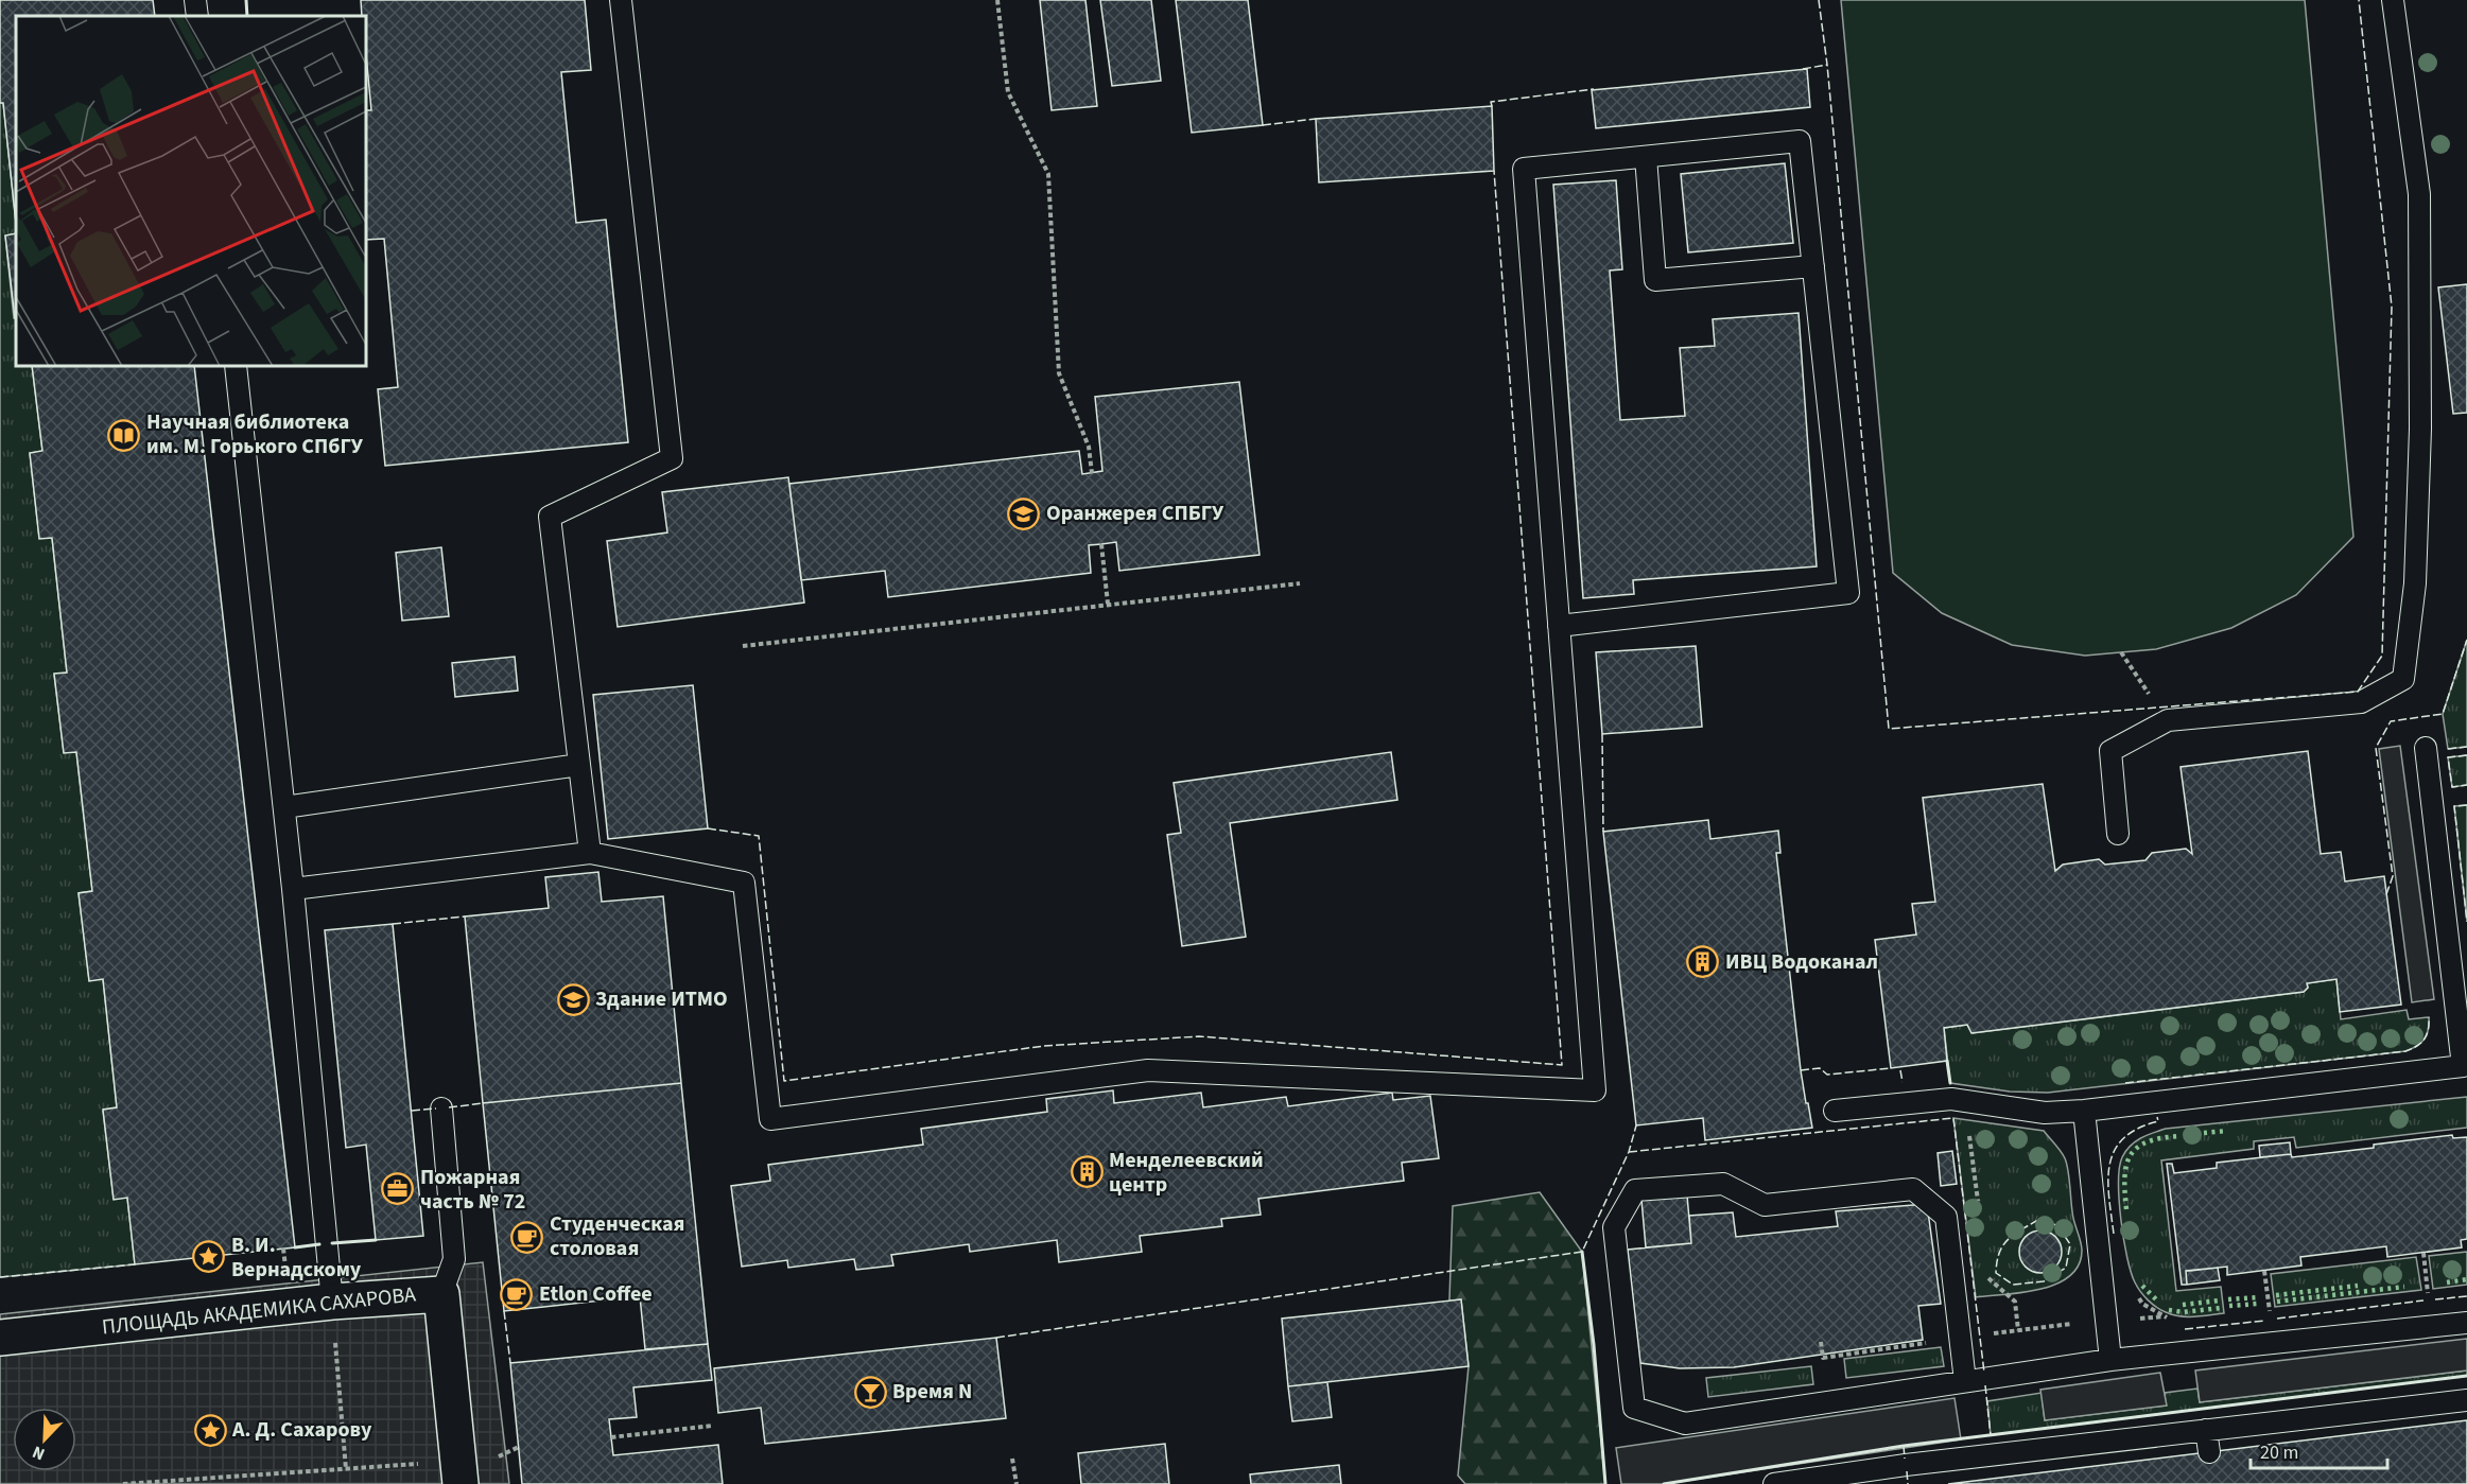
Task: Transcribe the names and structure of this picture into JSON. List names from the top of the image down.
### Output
{
  "streets": {
    "street": ["ПЛОЩАДЬ АКАДЕМИКА САХАРОВА"]
  },
  "places": {
    "library": ["Научная библиотека им. М. Горького СПбГУ"],
    "school or university": ["Оранжерея СПБГУ", "Здание ИТМО"],
    "building": ["ИВЦ Водоканал", "Менделеевский центр"],
    "office": ["Пожарная часть № 72"],
    "cafe": ["Студенческая столовая", "Etlon Coffee"],
    "place": ["В. И. Вернадскому", "А. Д. Сахарову"],
    "bar": ["Время N"]
  },
  "scale_bar": "20 m",
  "north": "bottom left"
}
